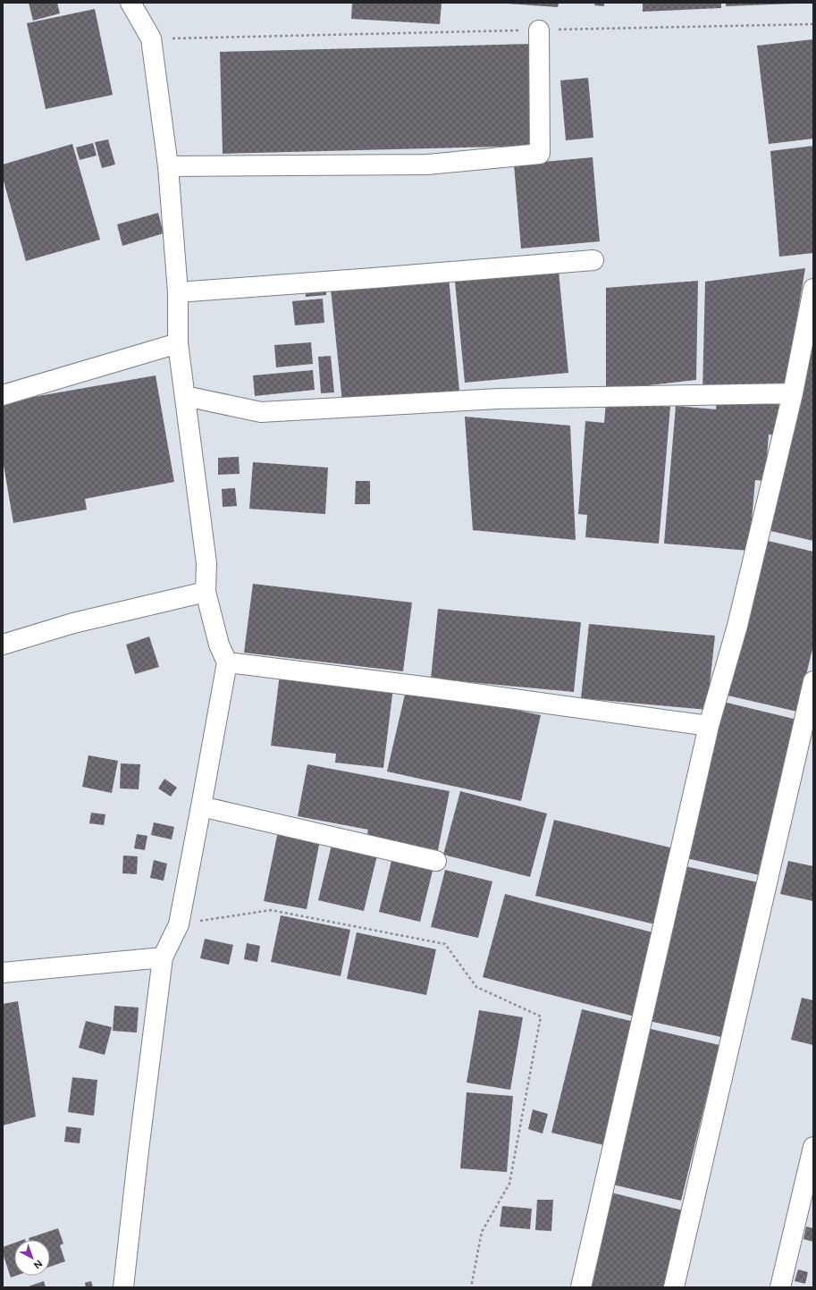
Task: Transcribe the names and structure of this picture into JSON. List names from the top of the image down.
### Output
{
  "north": "bottom right"
}
